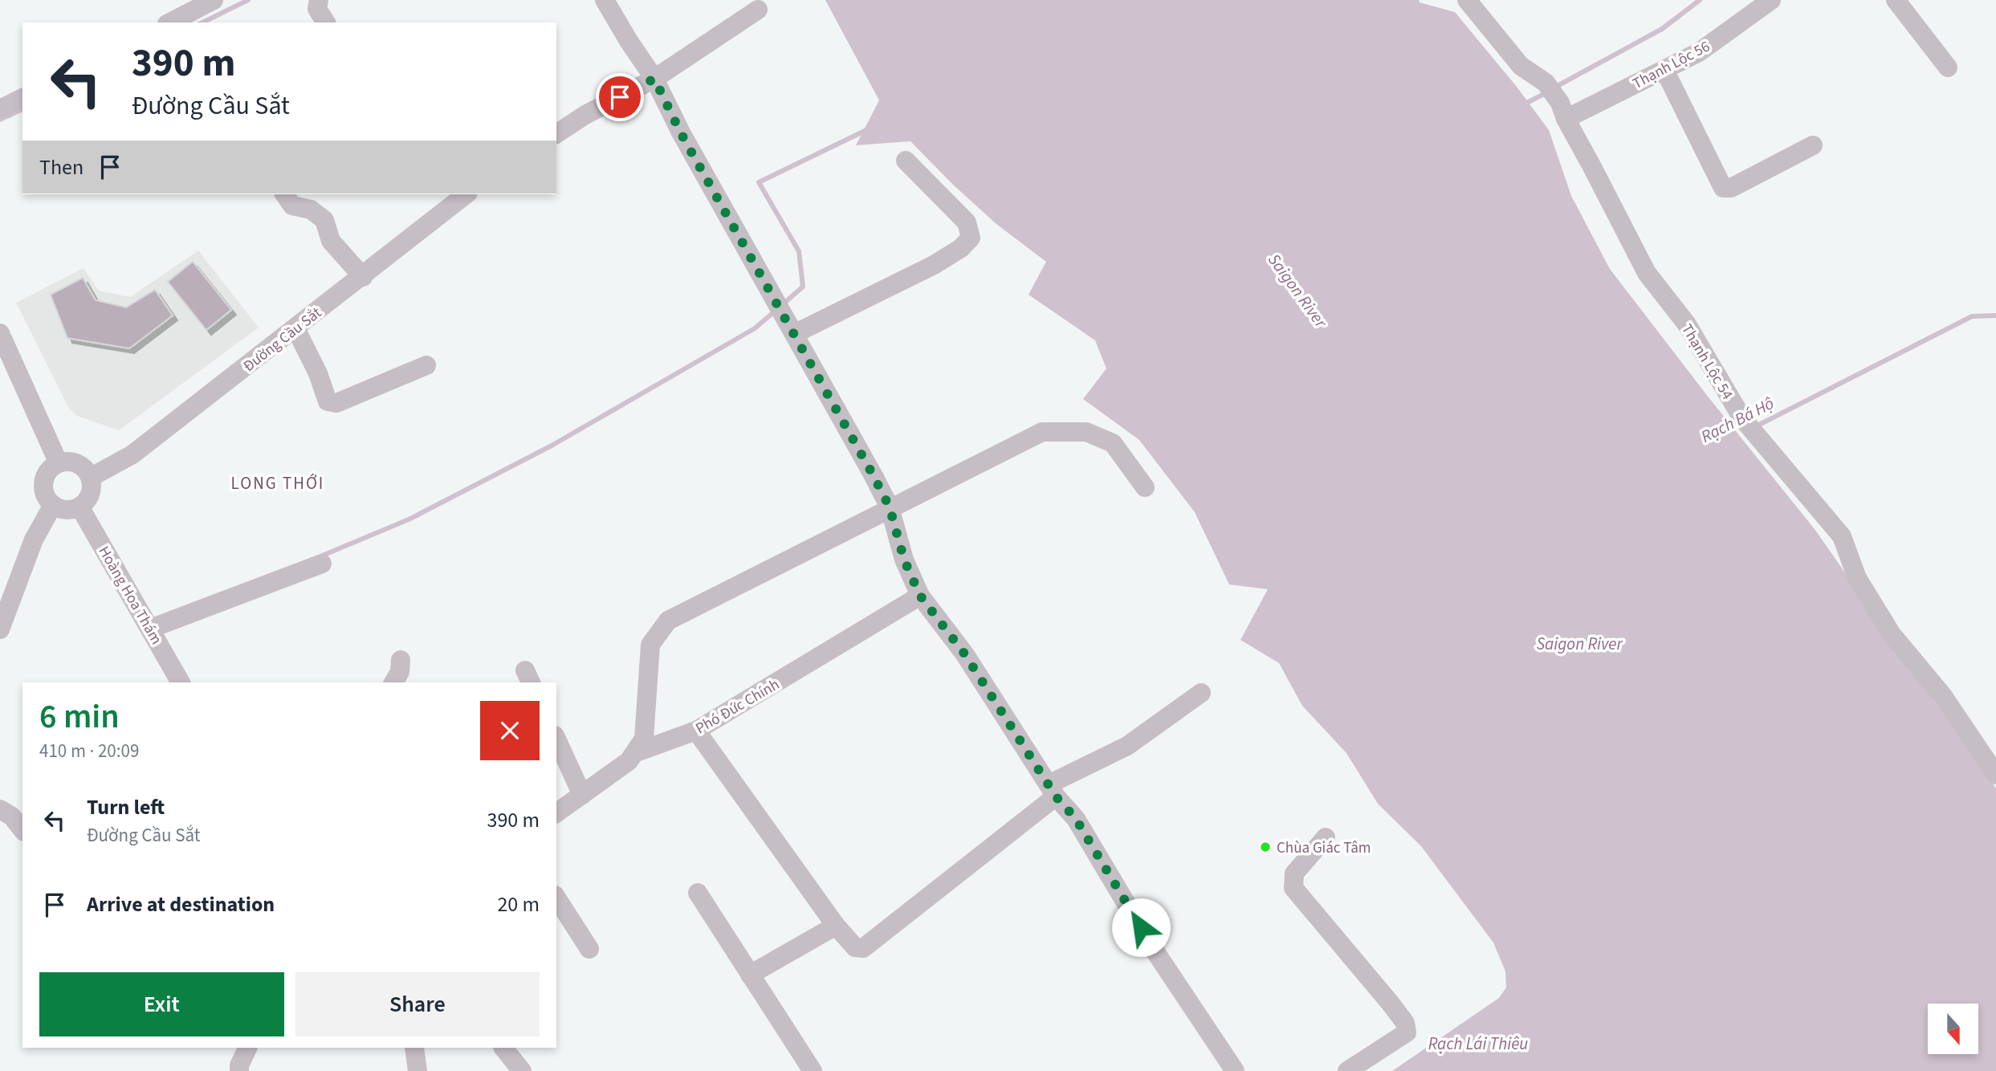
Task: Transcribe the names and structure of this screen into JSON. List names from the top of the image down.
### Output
{
  "streets": {
    "street": [
      "Thạnh Lộc 56",
      "Đường Cầu Sắt",
      "Thạnh Lộc 54",
      "Hoàng Hoa Thám",
      "Phó Đức Chính"
    ]
  },
  "crossings": [
    ["Thạnh Lộc 56", "Thạnh Lộc 54"],
    ["Đường Cầu Sắt", "Hoàng Hoa Thám"]
  ],
  "districts": ["LONG THỚI"],
  "water": ["Saigon River", "Rạch Bá Hộ", "Rạch Lái Thiêu"],
  "places": ["Chùa Giác Tâm"],
  "north": "bottom",
  "page": {
    "turn": ["390 m", "Đường Cầu Sắt"],
    "then": "Then",
    "heading": ["6 min", "410 m · 20:09"],
    "list": [
      {
        "name": "Turn left",
        "note": "Đường Cầu Sắt",
        "value": "390 m"
      },
      {
        "name": "Arrive at destination",
        "value": "20 m"
      }
    ],
    "buttons": ["Exit", "Share"]
  }
}
